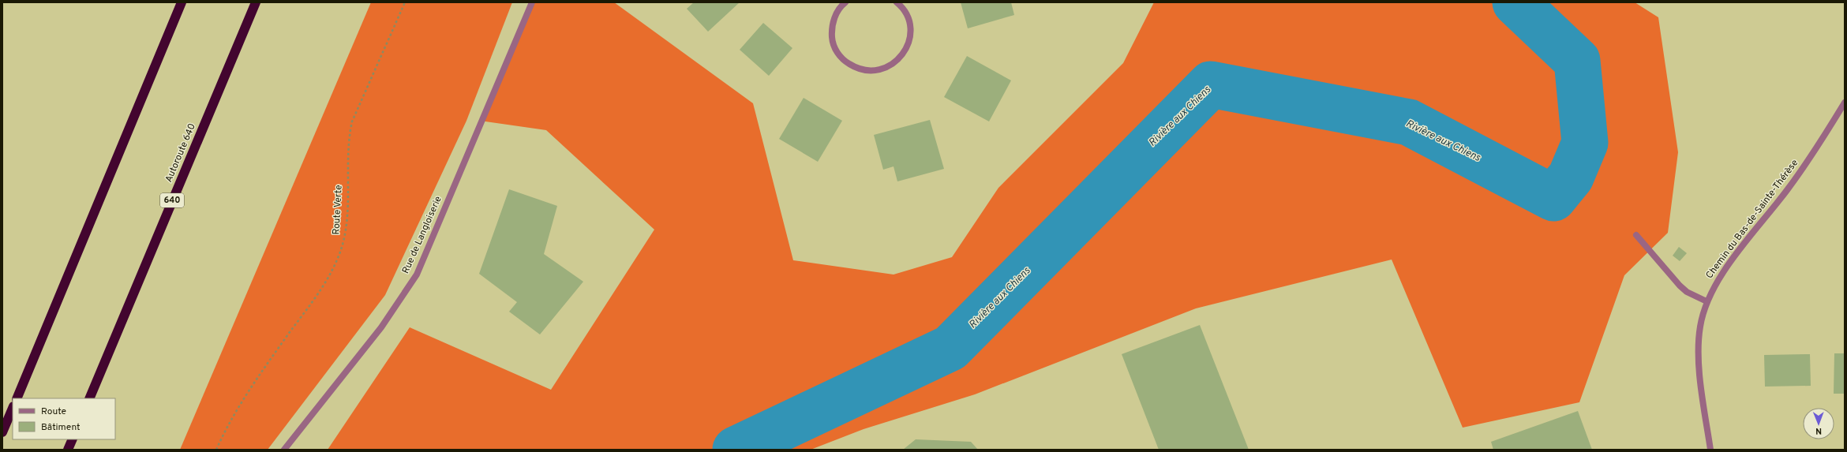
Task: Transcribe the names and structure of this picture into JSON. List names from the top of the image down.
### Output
{
  "streets": {
    "highway": ["Autoroute 640", "640"],
    "street": ["Chemin du Bas-de-Sainte-Thérèse", "Rue de Langloiserie"],
    "path": ["Route Verte"]
  },
  "water": ["Rivière aux Chiens"],
  "legend": ["Route", "Bâtiment"],
  "north": "bottom"
}
